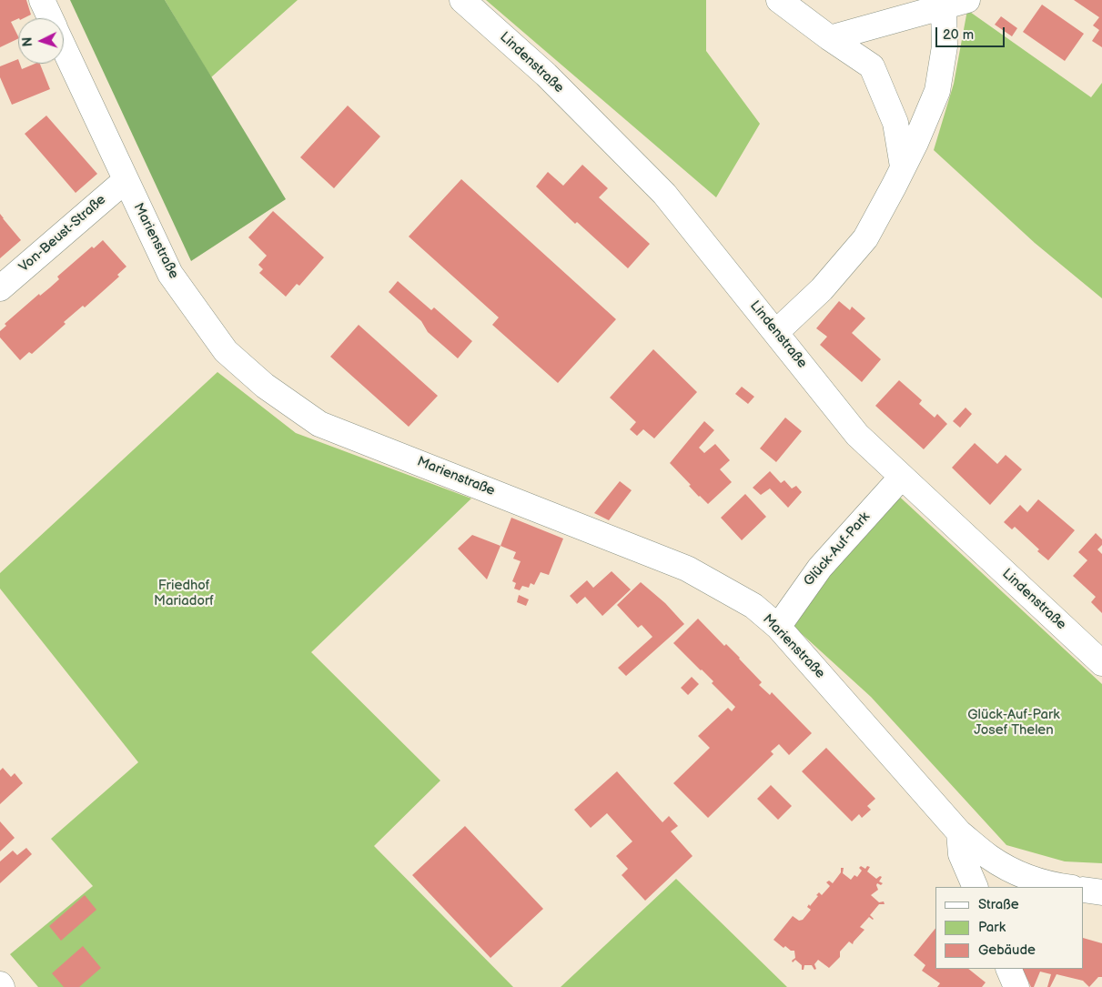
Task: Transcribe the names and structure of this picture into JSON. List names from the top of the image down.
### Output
{
  "streets": {
    "street": [
      "Lindenstraße",
      "Von-Beust-Straße",
      "Marienstraße",
      "Glück-Auf-Park"
    ]
  },
  "crossings": [
    ["Lindenstraße", "Glück-Auf-Park"],
    ["Von-Beust-Straße", "Marienstraße"],
    ["Marienstraße", "Glück-Auf-Park"]
  ],
  "parks": ["Friedhof Mariadorf", "Glück-Auf-Park Josef Thelen"],
  "legend": ["Straße", "Park", "Gebäude"],
  "scale_bar": "20 m",
  "north": "left"
}
